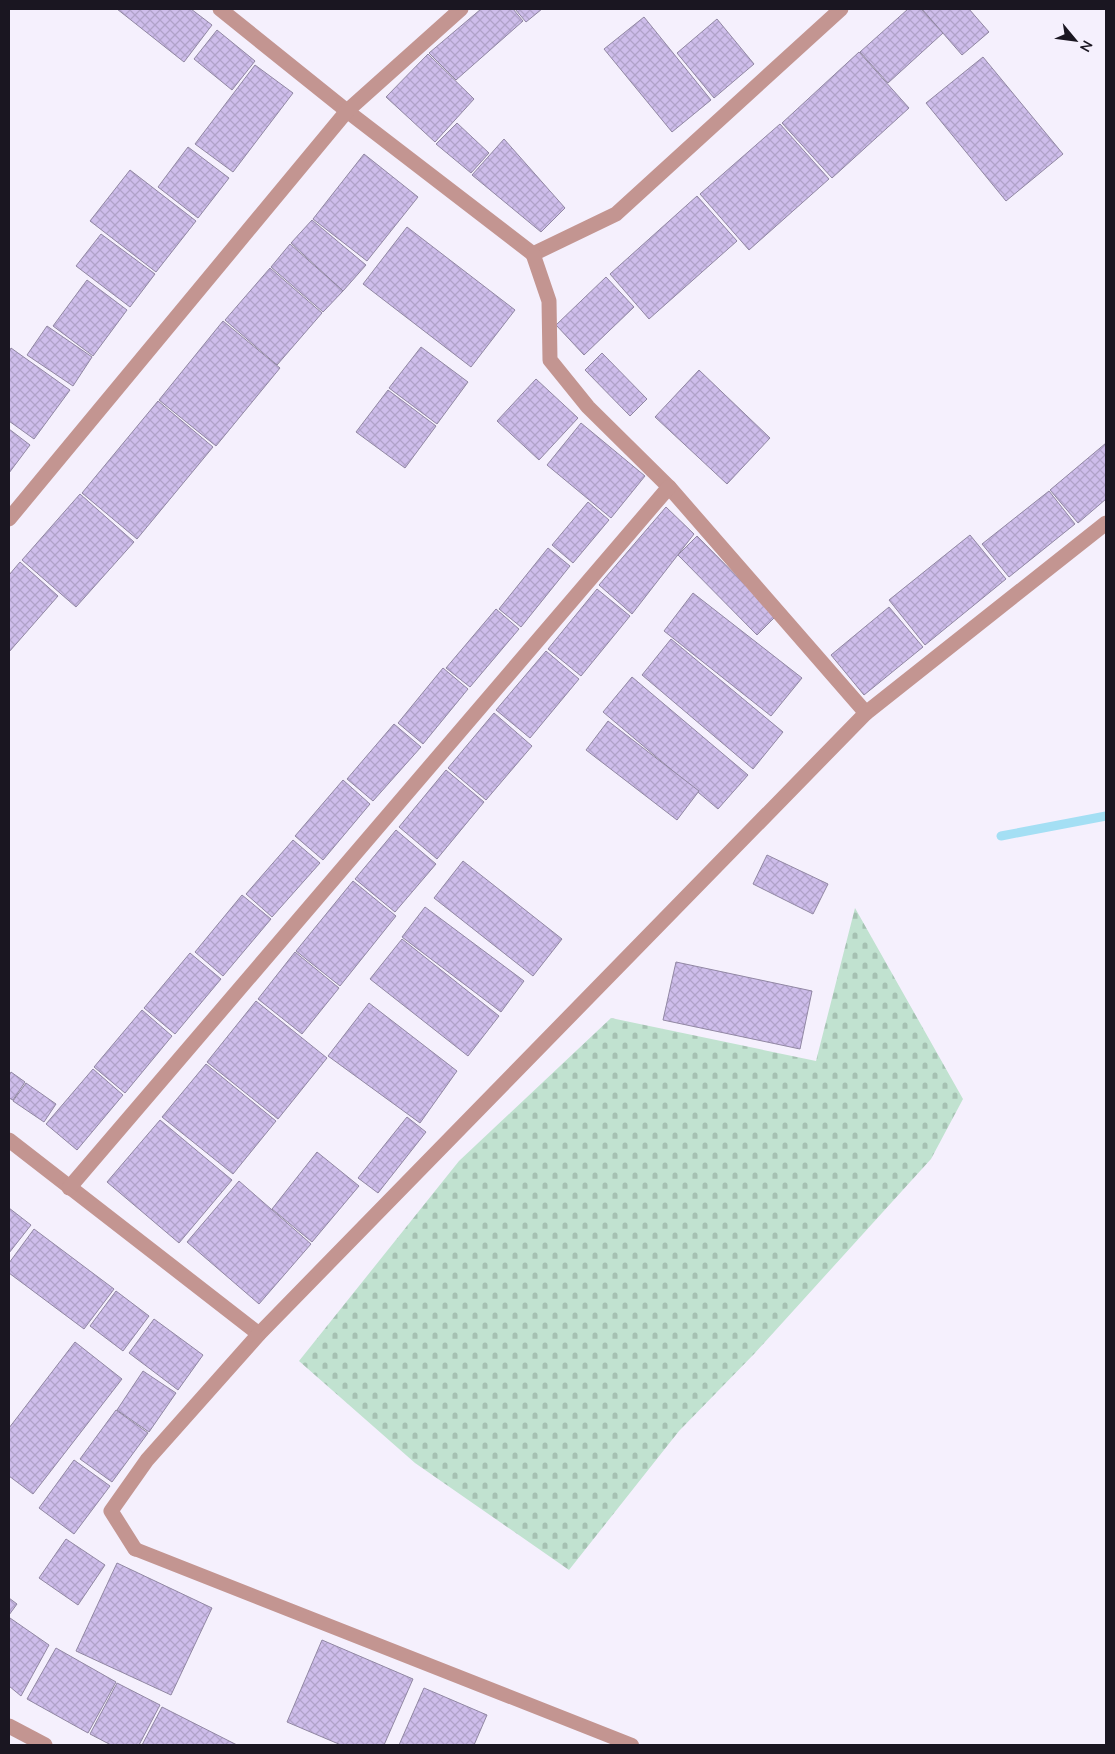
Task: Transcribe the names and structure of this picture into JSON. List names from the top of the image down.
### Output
{
  "north": "bottom right"
}
